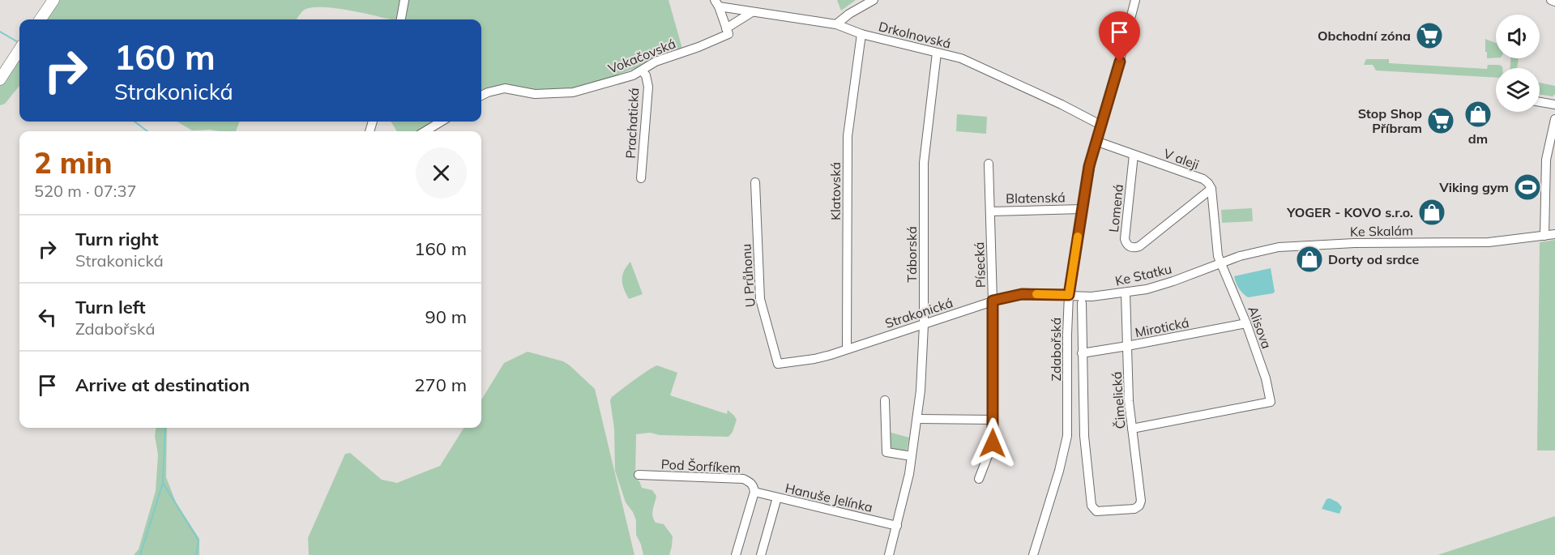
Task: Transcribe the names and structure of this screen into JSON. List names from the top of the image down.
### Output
{
  "streets": {
    "street": [
      "Drkolnovská",
      "Vokačovská",
      "Prachatická",
      "V aleji",
      "Klatovská",
      "Blatenská",
      "Lomená",
      "Ke Skalám",
      "Táborská",
      "Písecká",
      "Ke Statku",
      "U Průhonu",
      "Strakonická",
      "Mirotická",
      "Alisova",
      "Zdabořská",
      "Čimelická",
      "Pod Šorfíkem",
      "Hanuše Jelínka"
    ]
  },
  "crossings": [
    ["Drkolnovská", "Vokačovská"],
    ["Drkolnovská", "Klatovská"],
    ["Drkolnovská", "Táborská"],
    ["Drkolnovská", "Zdabořská"],
    ["Vokačovská", "Prachatická"],
    ["V aleji", "Lomená"],
    ["V aleji", "Zdabořská"],
    ["Klatovská", "Strakonická"],
    ["Blatenská", "Písecká"],
    ["Blatenská", "Zdabořská"],
    ["Ke Skalám", "Ke Statku"],
    ["Ke Skalám", "Alisova"],
    ["Táborská", "Strakonická"],
    ["Táborská", "Hanuše Jelínka"],
    ["Písecká", "Strakonická"],
    ["Ke Statku", "Strakonická"],
    ["Ke Statku", "Alisova"],
    ["Ke Statku", "Zdabořská"],
    ["Ke Statku", "Čimelická"],
    ["U Průhonu", "Strakonická"],
    ["Strakonická", "Zdabořská"],
    ["Mirotická", "Alisova"],
    ["Mirotická", "Zdabořská"],
    ["Mirotická", "Čimelická"],
    ["Alisova", "Čimelická"],
    ["Zdabořská", "Čimelická"],
    ["Pod Šorfíkem", "Hanuše Jelínka"]
  ],
  "places": {
    "supermarket": ["Obchodní zóna", "Stop Shop Příbram"],
    "shop": ["dm", "YOGER - KOVO s.r.o.", "Dorty od srdce"],
    "sports": ["Viking gym"]
  },
  "page": {
    "turn": ["160 m", "Strakonická"],
    "heading": ["2 min", "520 m · 07:37"],
    "list": [
      {
        "name": "Turn right",
        "note": "Strakonická",
        "value": "160 m"
      },
      {
        "name": "Turn left",
        "note": "Zdabořská",
        "value": "90 m"
      },
      {
        "name": "Arrive at destination",
        "value": "270 m"
      }
    ]
  }
}
